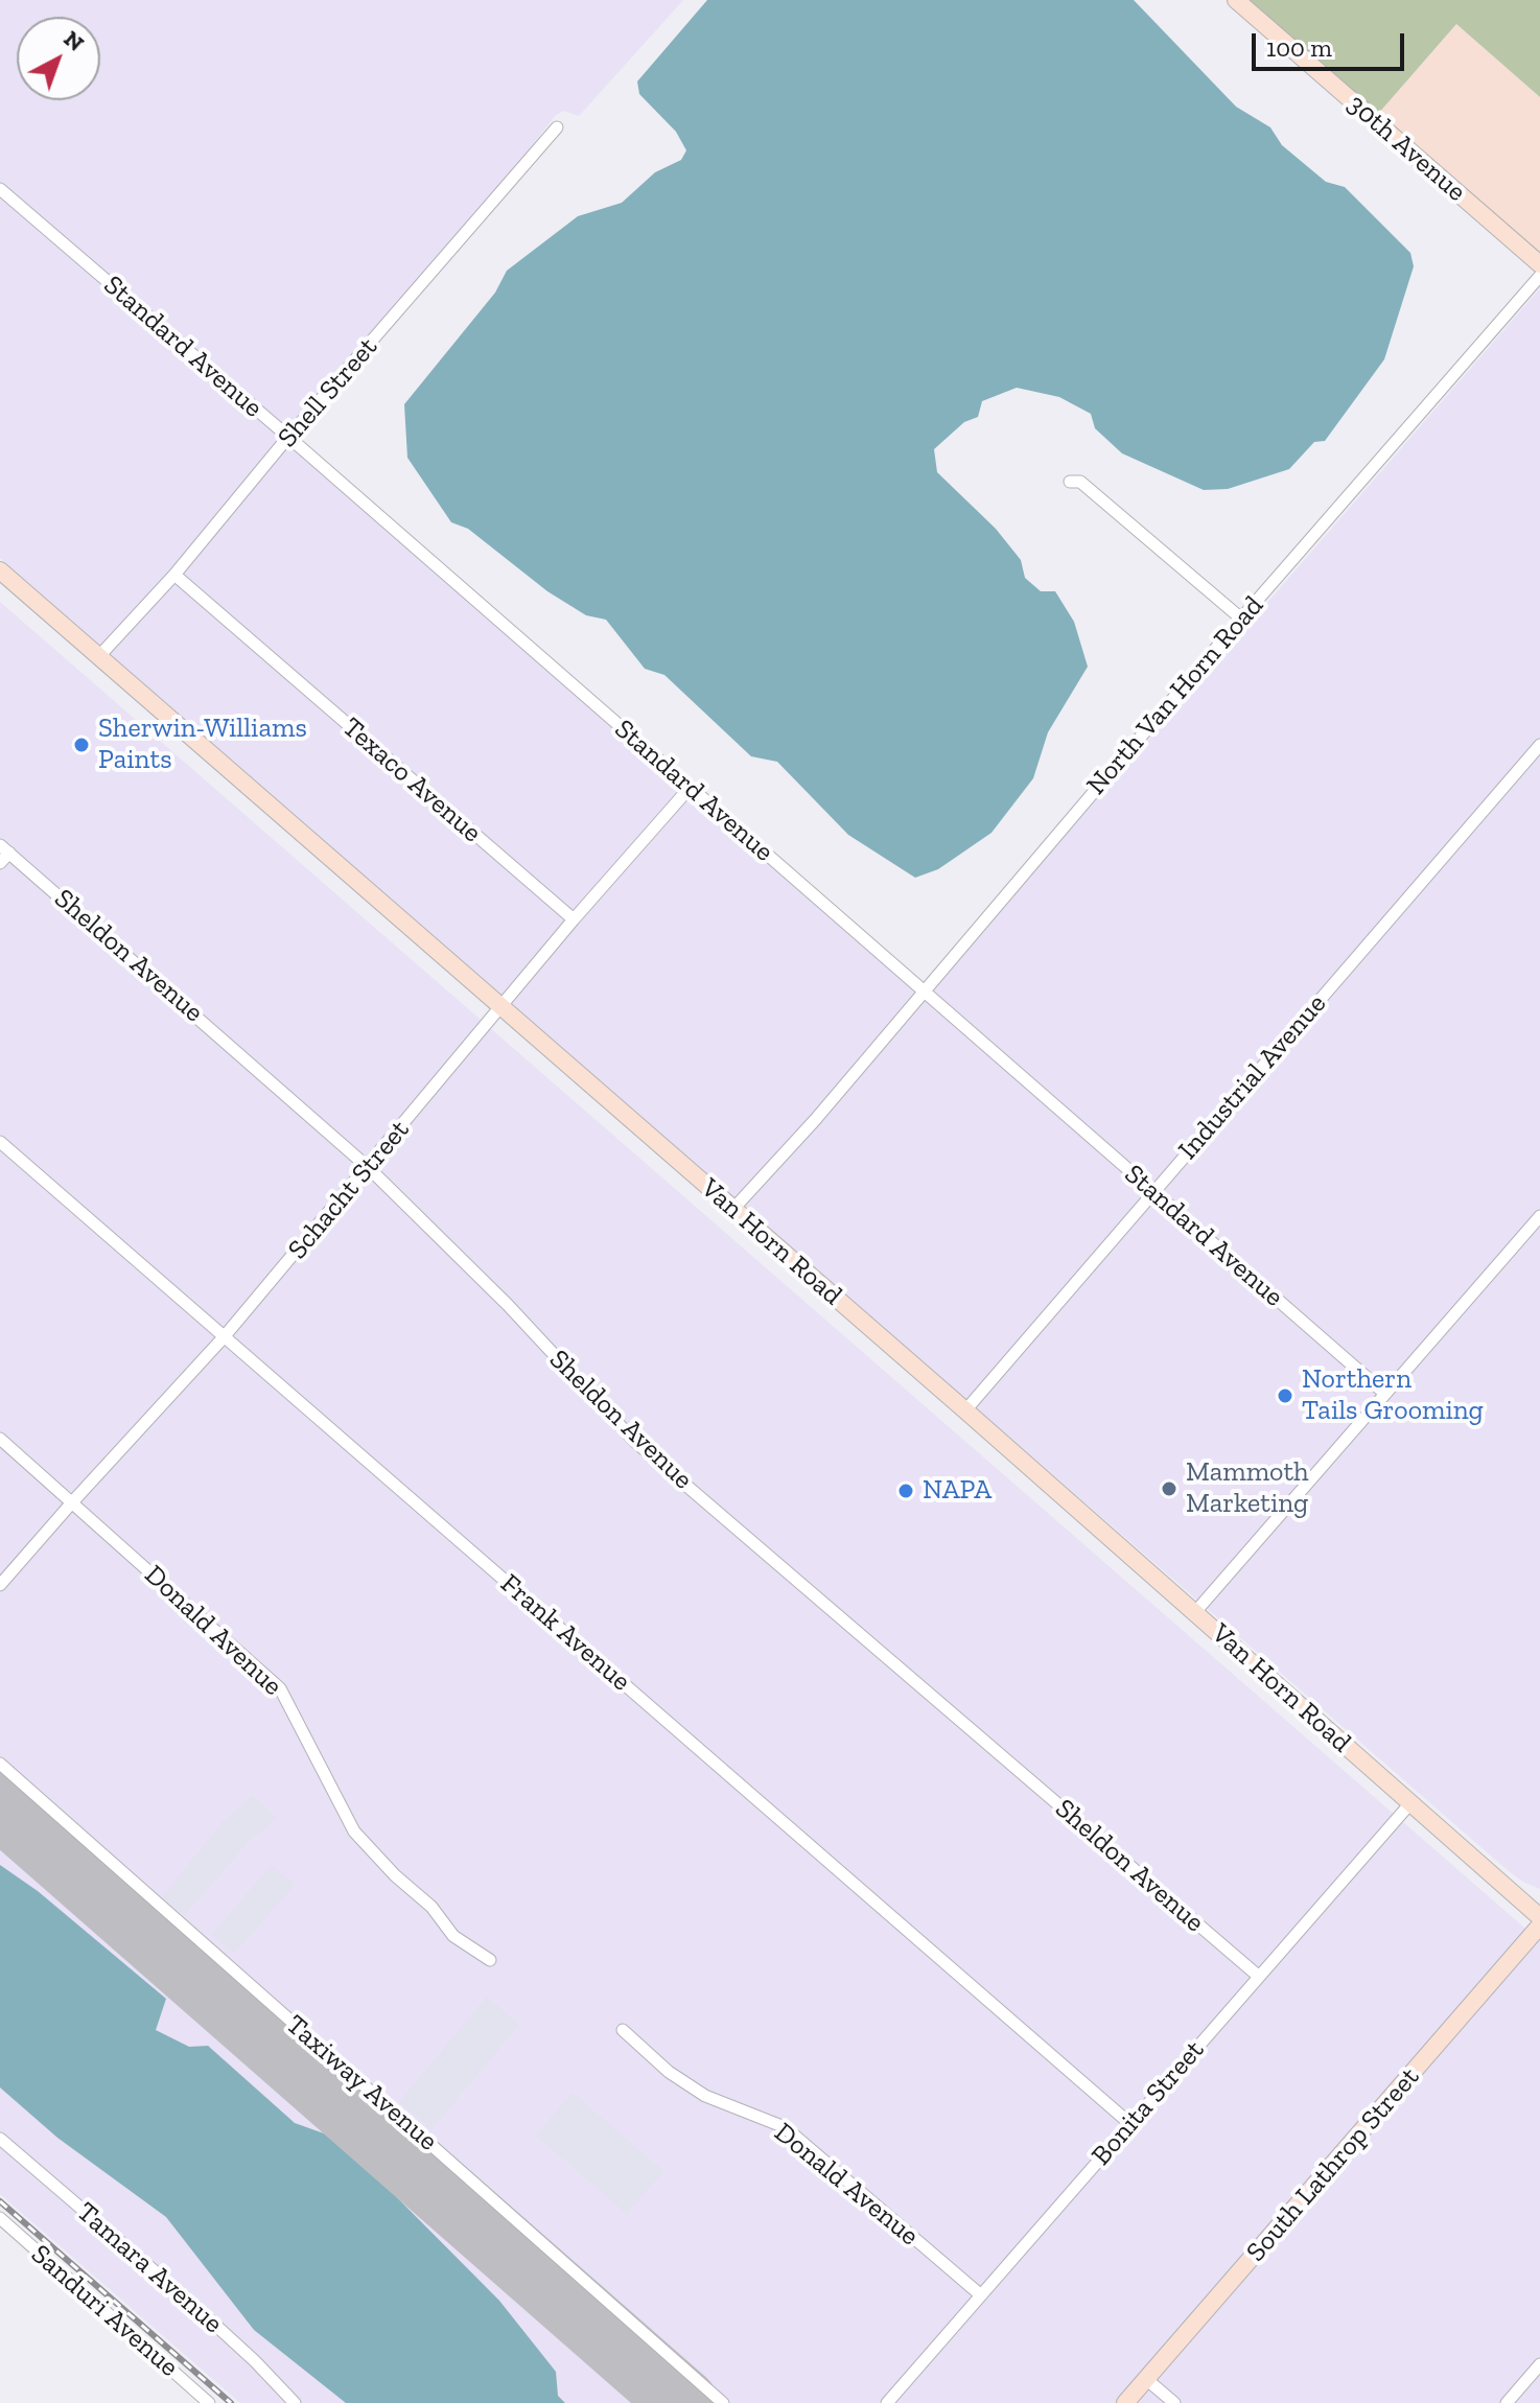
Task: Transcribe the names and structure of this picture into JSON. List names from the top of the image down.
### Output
{
  "streets": {
    "main road": ["30th Avenue", "Van Horn Road", "South Lathrop Street"],
    "street": [
      "Standard Avenue",
      "Shell Street",
      "North Van Horn Road",
      "Texaco Avenue",
      "Sheldon Avenue",
      "Industrial Avenue",
      "Schacht Street",
      "Donald Avenue",
      "Frank Avenue",
      "Taxiway Avenue",
      "Bonita Street",
      "Tamara Avenue",
      "Sanduri Avenue"
    ]
  },
  "crossings": [
    ["Standard Avenue", "Shell Street"],
    ["Standard Avenue", "North Van Horn Road"],
    ["Standard Avenue", "Industrial Avenue"],
    ["Standard Avenue", "Schacht Street"],
    ["Shell Street", "Texaco Avenue"],
    ["Shell Street", "Van Horn Road"],
    ["North Van Horn Road", "Van Horn Road"],
    ["Texaco Avenue", "Schacht Street"],
    ["Sheldon Avenue", "Schacht Street"],
    ["Sheldon Avenue", "Bonita Street"],
    ["Industrial Avenue", "Van Horn Road"],
    ["Schacht Street", "Van Horn Road"],
    ["Schacht Street", "Donald Avenue"],
    ["Schacht Street", "Frank Avenue"],
    ["Van Horn Road", "Bonita Street"],
    ["Donald Avenue", "Bonita Street"],
    ["Frank Avenue", "Bonita Street"]
  ],
  "places": [
    "Sherwin-Williams Paints",
    "Northern Tails Grooming",
    "Mammoth Marketing",
    "NAPA"
  ],
  "scale_bar": "100 m",
  "north": "top right"
}
